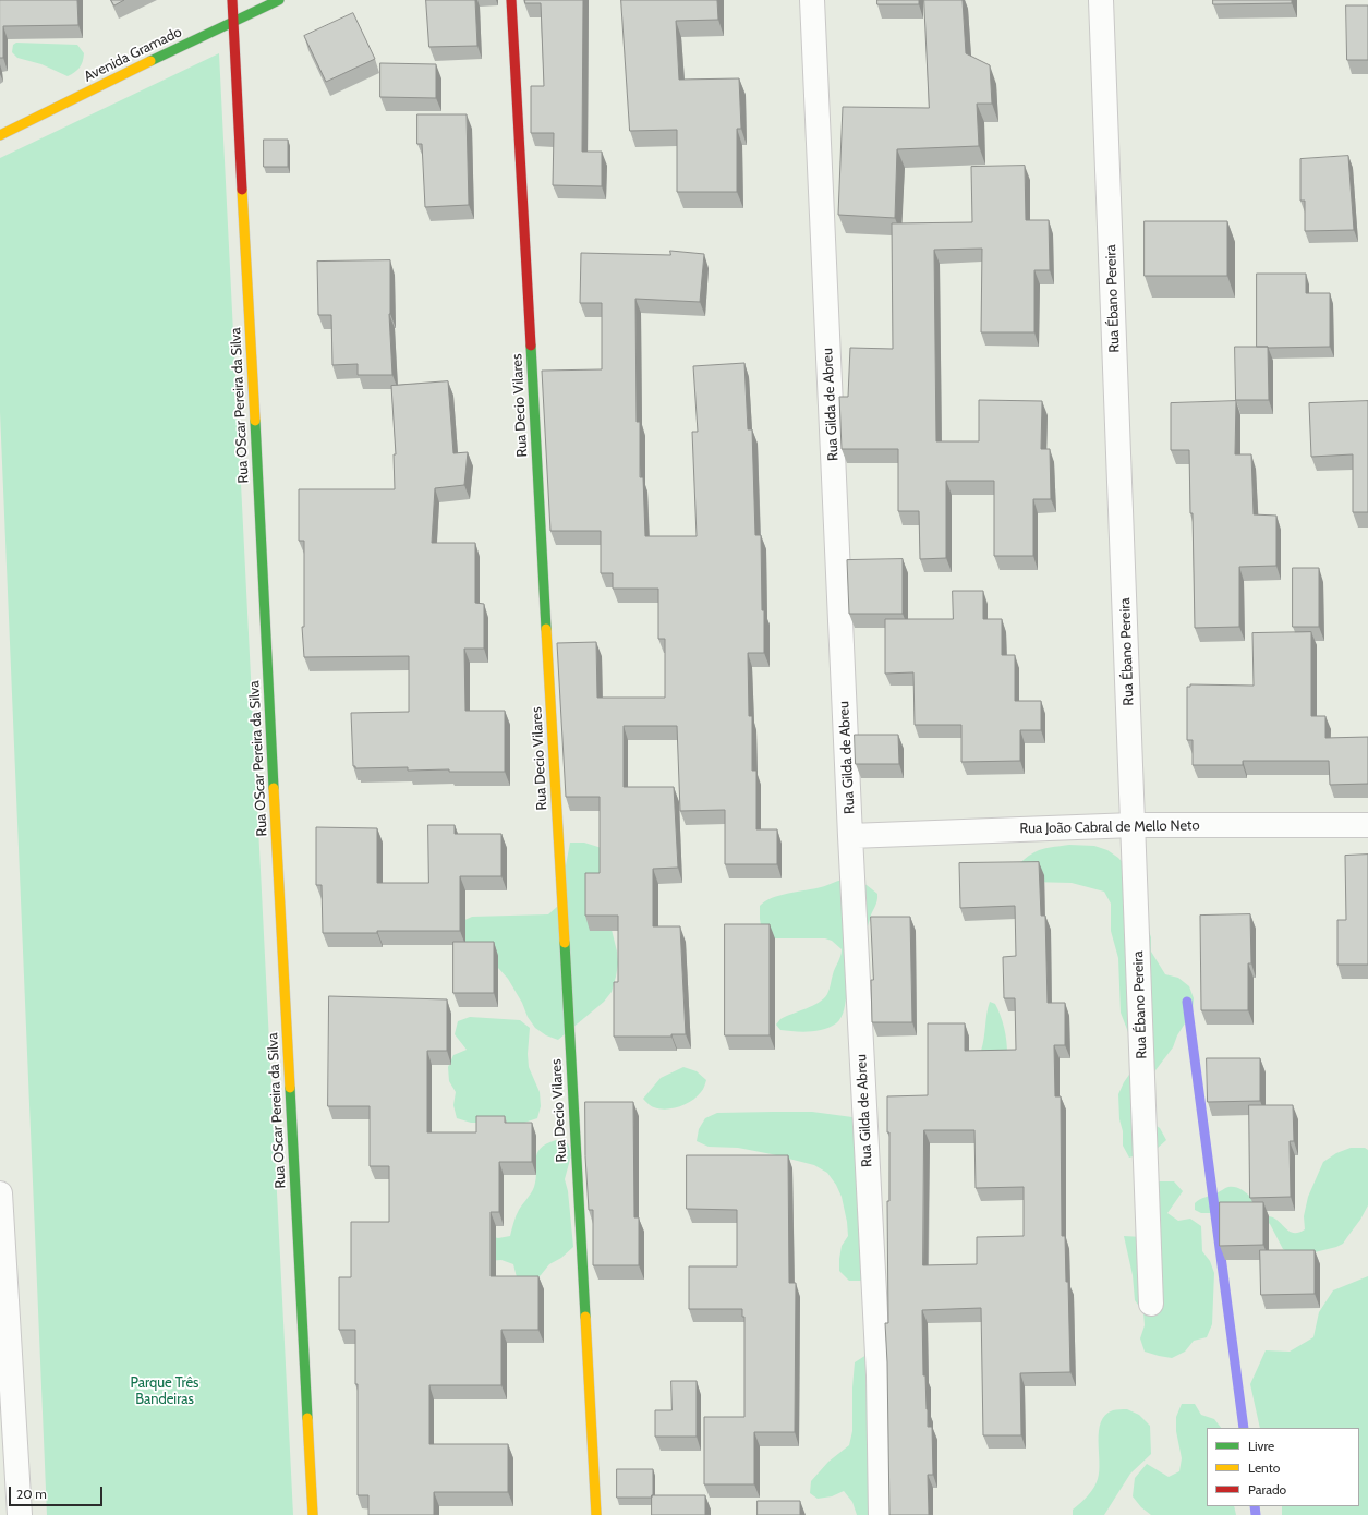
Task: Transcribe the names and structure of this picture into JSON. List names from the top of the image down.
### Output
{
  "streets": {
    "street": [
      "Avenida Gramado",
      "Rua Ébano Pereira",
      "Rua Gilda de Abreu",
      "Rua OScar Pereira da Silva",
      "Rua Decio Vilares",
      "Rua João Cabral de Mello Neto"
    ]
  },
  "crossings": [
    ["Avenida Gramado", "Rua OScar Pereira da Silva"],
    ["Rua Ébano Pereira", "Rua João Cabral de Mello Neto"],
    ["Rua Gilda de Abreu", "Rua João Cabral de Mello Neto"]
  ],
  "parks": ["Parque Três Bandeiras"],
  "legend": ["Livre", "Lento", "Parado"],
  "scale_bar": "20 m"
}
